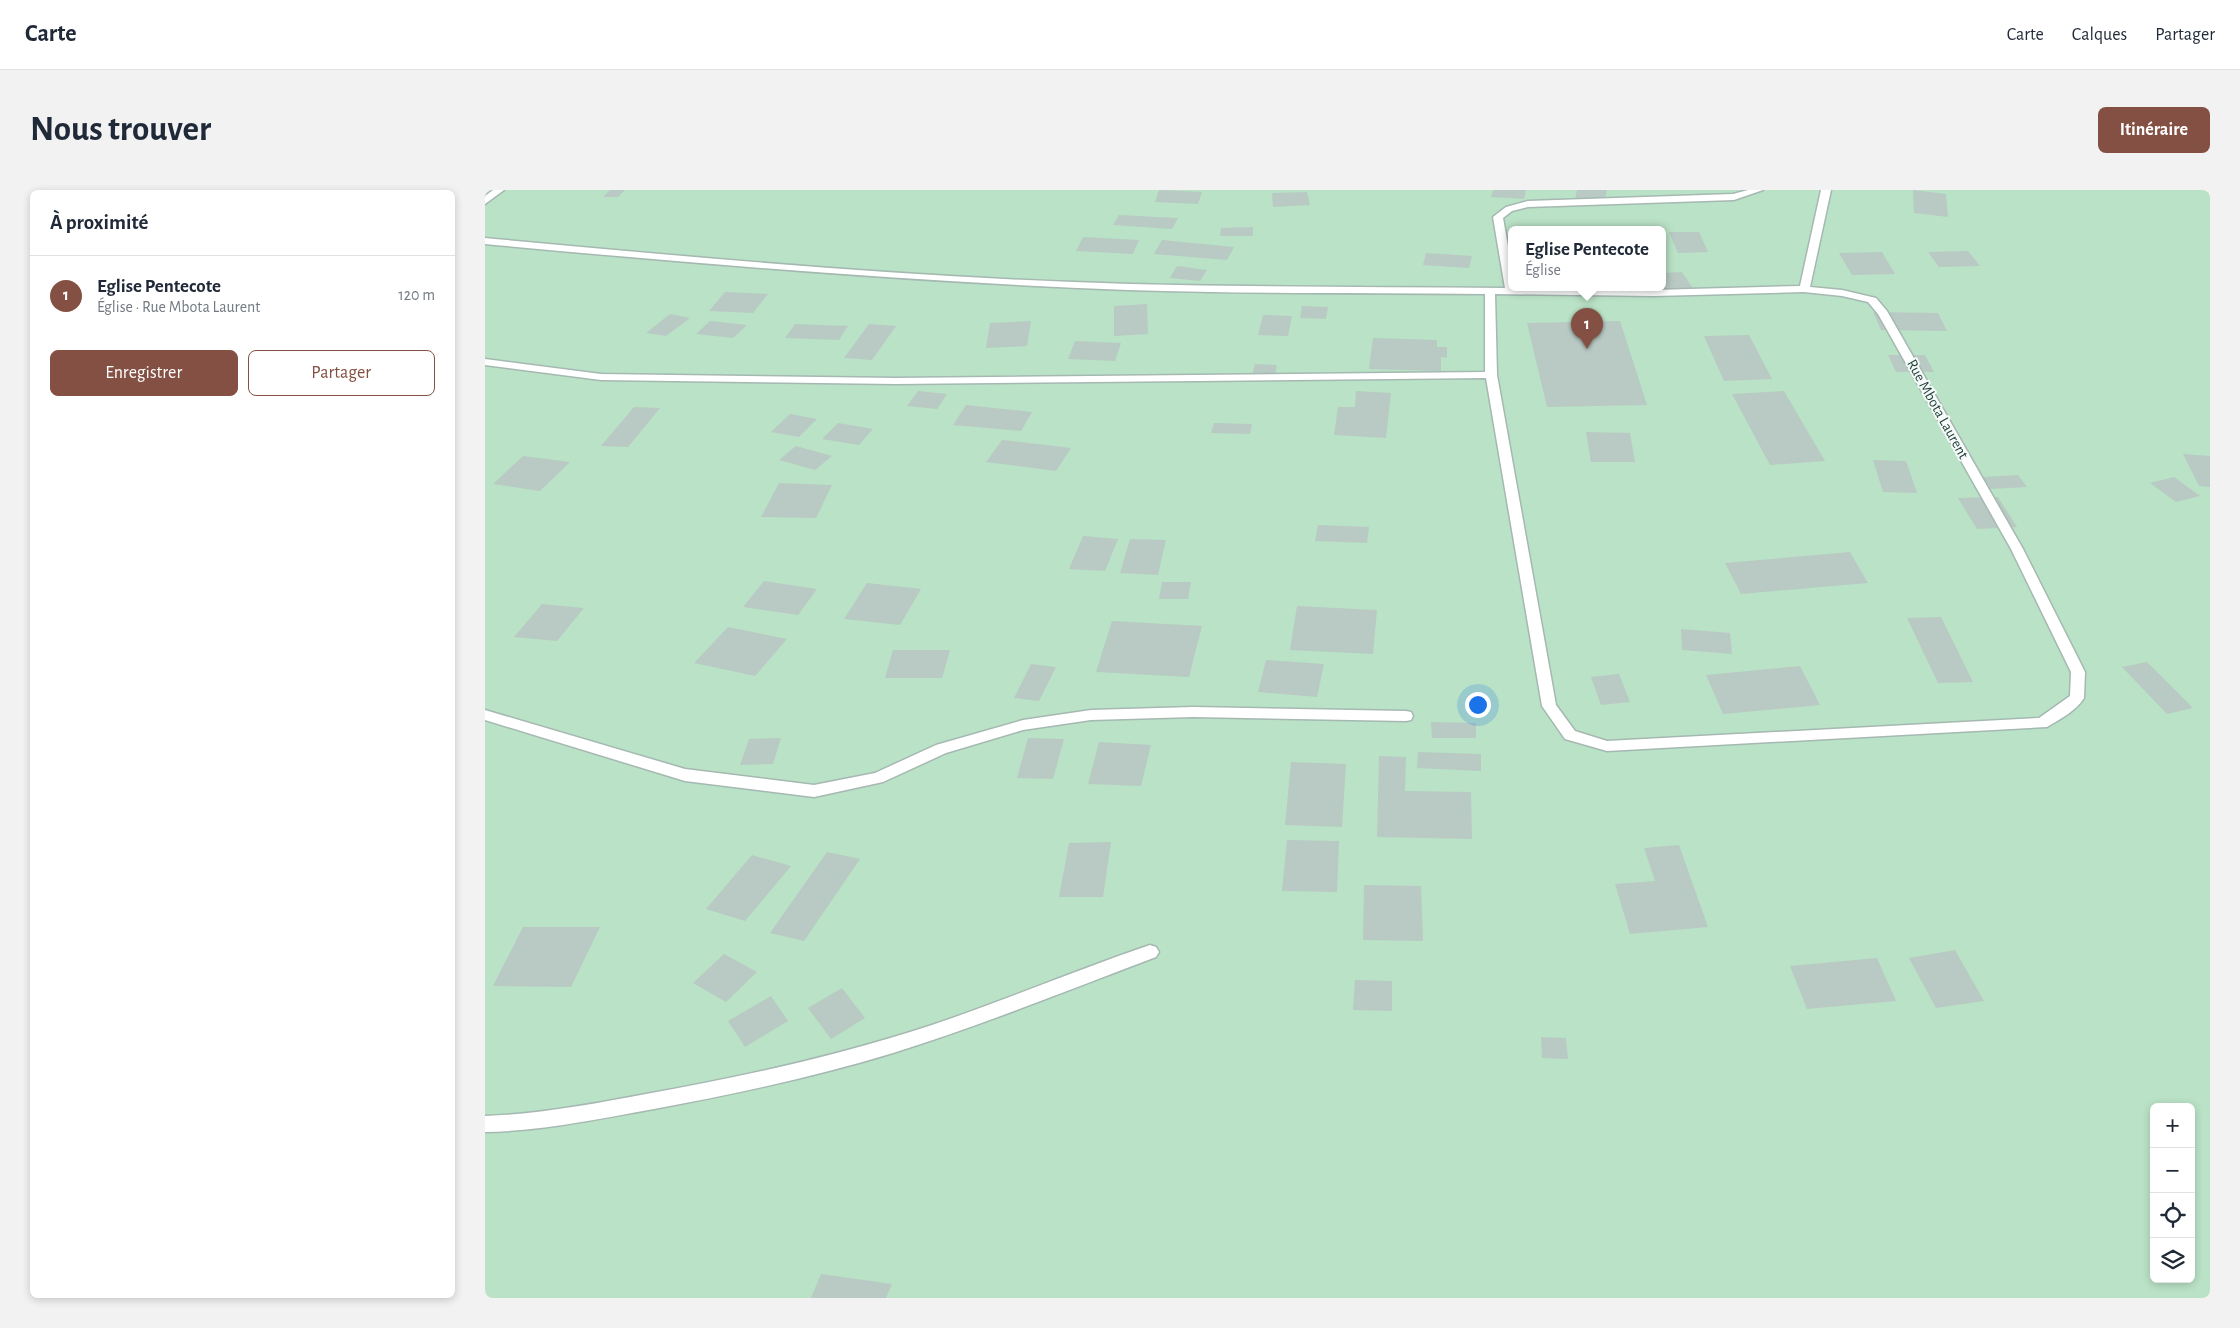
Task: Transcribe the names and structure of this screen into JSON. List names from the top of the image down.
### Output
{
  "streets": {
    "street": ["Rue Mbota Laurent"]
  },
  "page": {
    "header": "Carte",
    "nav": ["Carte", "Calques", "Partager"],
    "buttons": [
      "Itinéraire",
      ["Enregistrer", "Partager"]
    ],
    "title": "Nous trouver",
    "heading": "À proximité",
    "popup": ["Eglise Pentecote", "Église"],
    "list": [
      {
        "mark": "1",
        "name": "Eglise Pentecote",
        "note": "Église · Rue Mbota Laurent",
        "value": "120 m"
      }
    ],
    "pins": "1",
    "map_buttons": ["+", "−"]
  }
}
